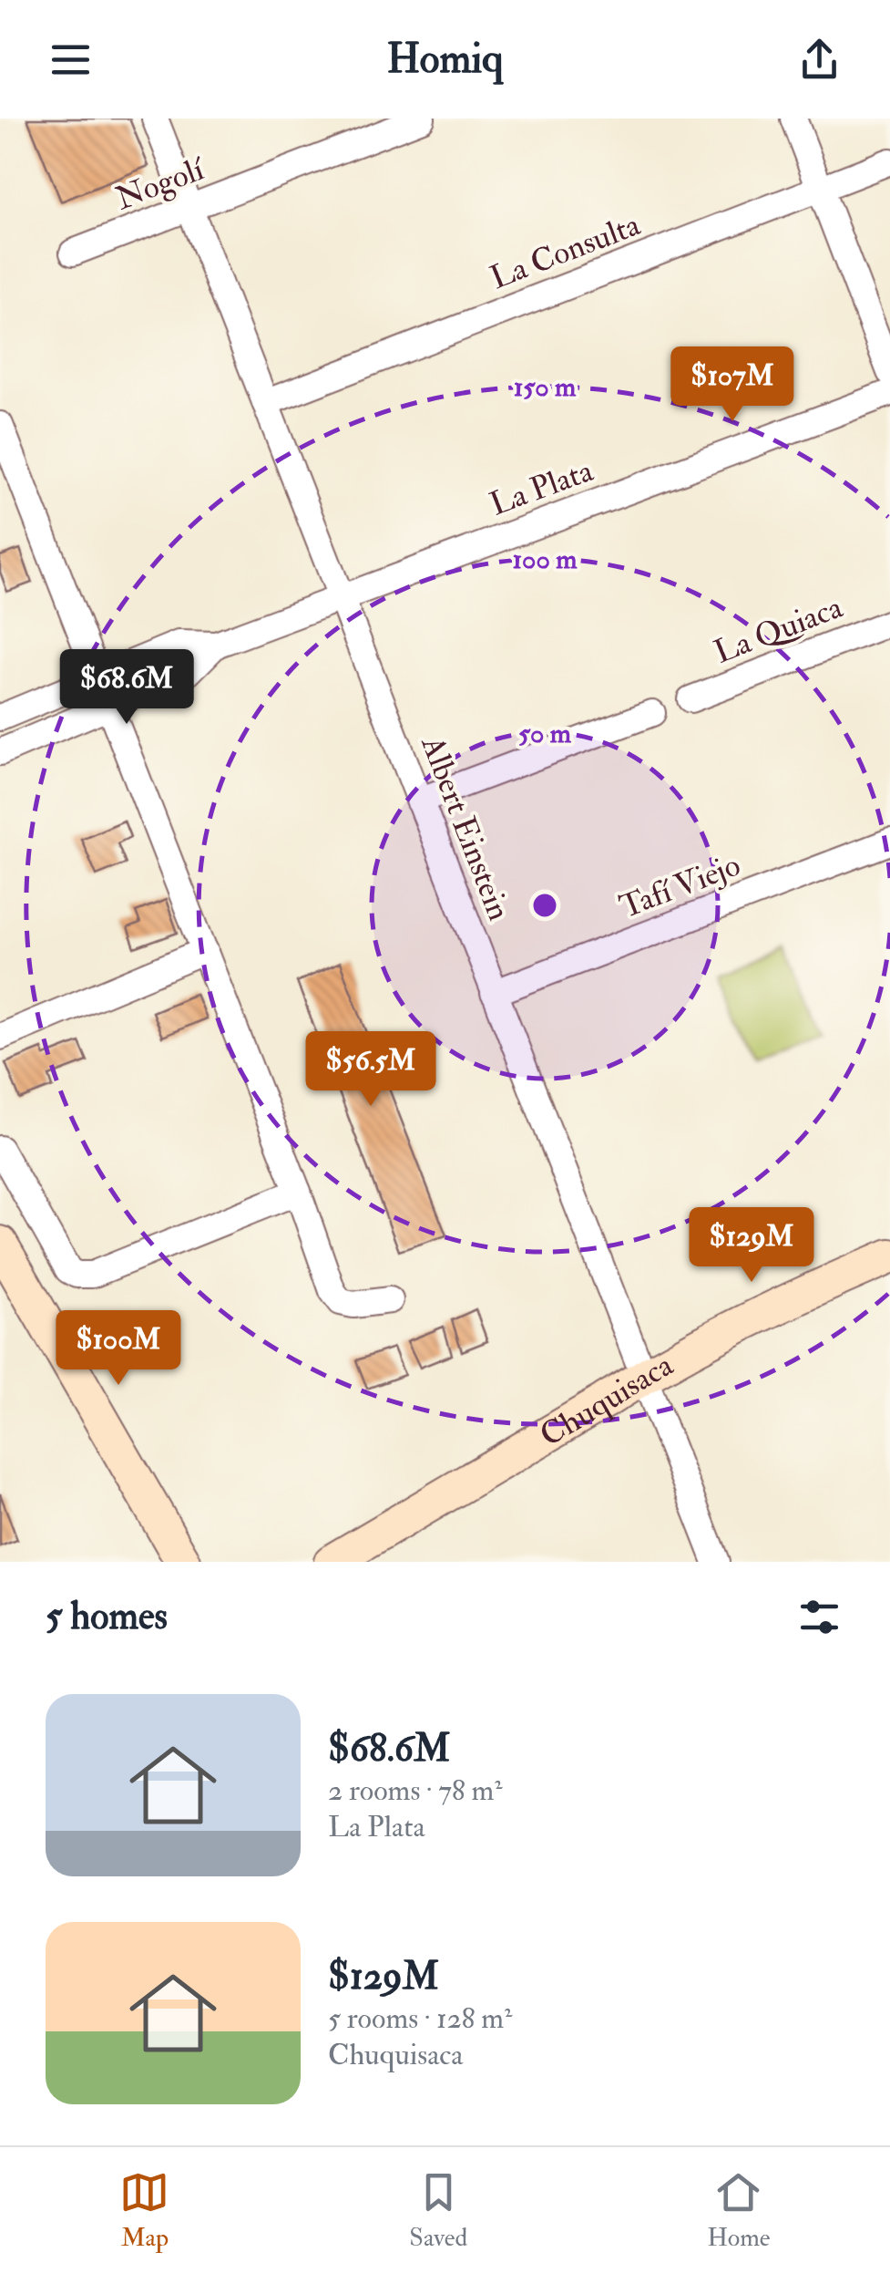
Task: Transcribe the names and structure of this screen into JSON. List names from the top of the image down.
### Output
{
  "streets": {
    "street": [
      "Nogolí",
      "La Consulta",
      "La Plata",
      "La Quiaca",
      "Albert Einstein",
      "Tafí Viejo",
      "Chuquisaca"
    ]
  },
  "crossings": [
    ["Nogolí", "Albert Einstein"],
    ["La Consulta", "Albert Einstein"],
    ["La Plata", "Albert Einstein"],
    ["Albert Einstein", "Tafí Viejo"],
    ["Albert Einstein", "Chuquisaca"]
  ],
  "page": {
    "header": "Homiq",
    "price": [
      "$107M",
      "$68.6M",
      "$56.5M",
      "$129M",
      "$100M"
    ],
    "heading": "5 homes",
    "list": [
      {
        "name": "$68.6M",
        "note": "2 rooms · 78 m² · La Plata"
      },
      {
        "name": "$129M",
        "note": "5 rooms · 128 m² · Chuquisaca"
      }
    ],
    "tabs": ["Map", "Saved", "Home"]
  },
  "rings": ["150 m", "100 m", "50 m"]
}
